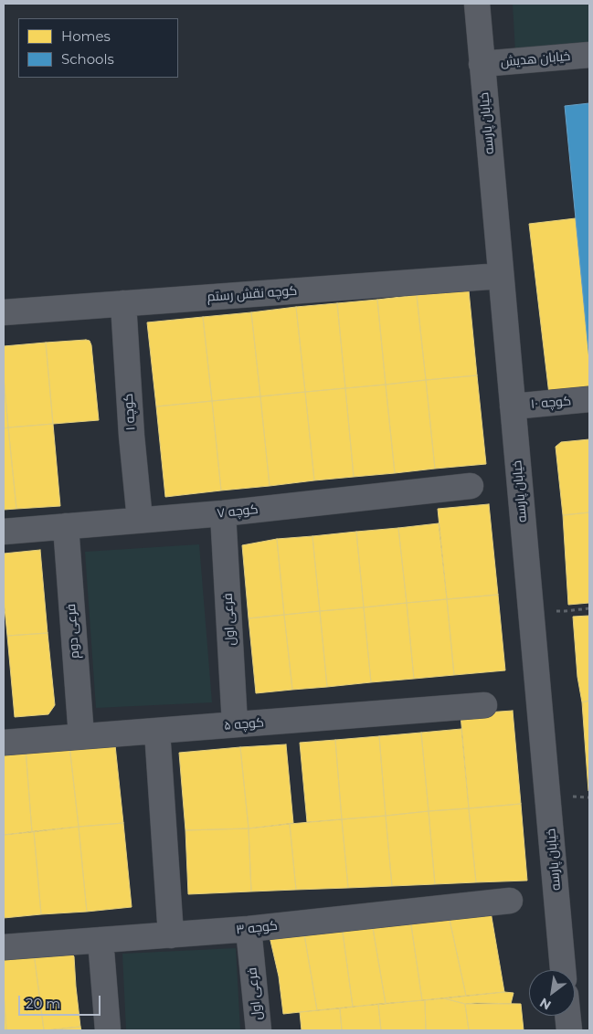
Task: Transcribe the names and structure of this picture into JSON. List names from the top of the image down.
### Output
{
  "streets": {
    "street": [
      "خیابان هدیش",
      "خیابان پارسه",
      "کوچه نقش رستم",
      "کوچه ۱۰",
      "کوچه ۱",
      "کوچه ۷",
      "فرعی اول",
      "فرعی دوم",
      "کوچه ۵",
      "کوچه ۳"
    ]
  },
  "crossings": [
    ["خیابان هدیش", "خیابان پارسه"],
    ["خیابان پارسه", "کوچه نقش رستم"],
    ["خیابان پارسه", "کوچه ۱۰"],
    ["کوچه نقش رستم", "کوچه ۱"],
    ["کوچه ۱", "کوچه ۷"],
    ["کوچه ۷", "فرعی اول"],
    ["کوچه ۷", "فرعی دوم"],
    ["فرعی اول", "کوچه ۵"],
    ["فرعی اول", "کوچه ۳"],
    ["فرعی دوم", "کوچه ۵"]
  ],
  "legend": ["Homes", "Schools"],
  "scale_bar": "20 m",
  "north": "bottom left"
}
